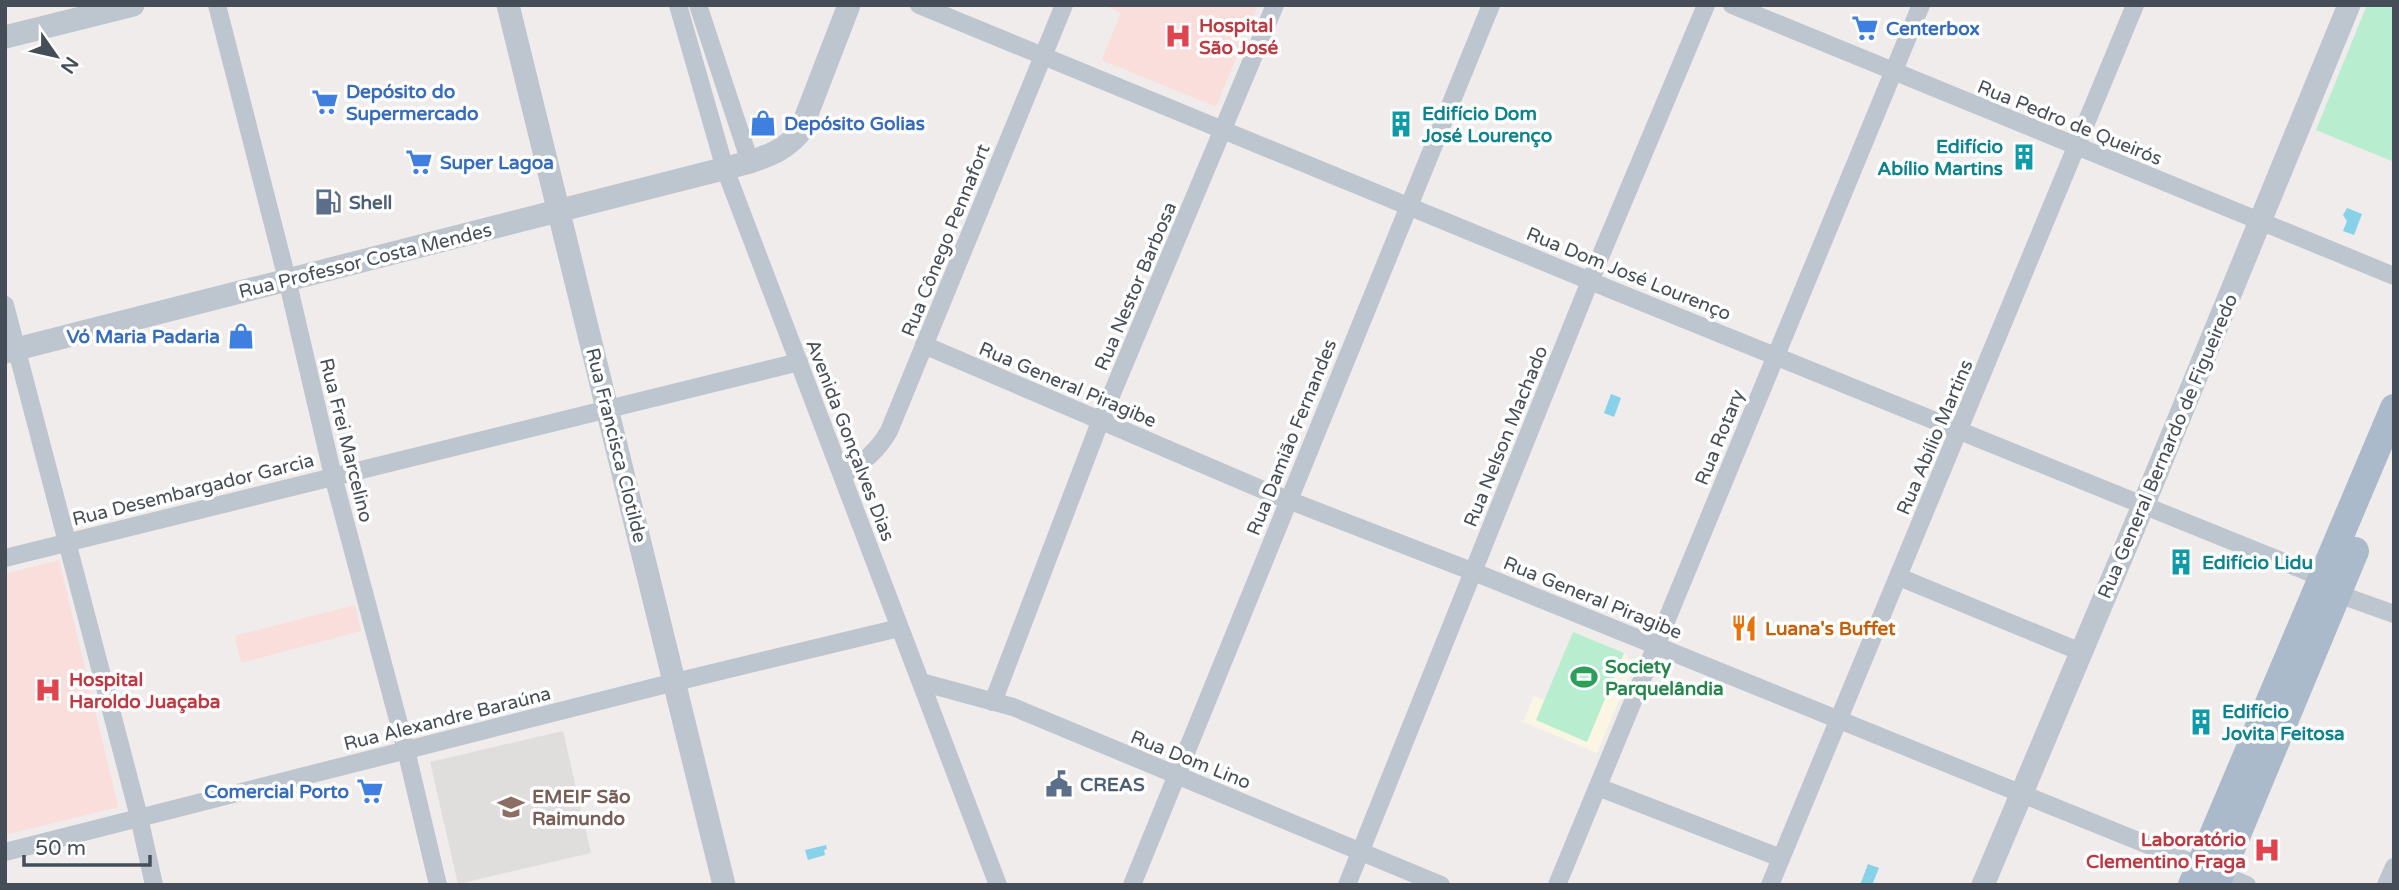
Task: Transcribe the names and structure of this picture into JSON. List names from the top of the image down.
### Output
{
  "streets": {
    "street": [
      "Rua Pedro de Queirós",
      "Rua Cônego Pennafort",
      "Rua Professor Costa Mendes",
      "Rua Dom José Lourenço",
      "Rua Nestor Barbosa",
      "Rua General Piragibe",
      "Rua Nelson Machado",
      "Rua Damião Fernandes",
      "Rua Rotary",
      "Rua Abílio Martins",
      "Rua Frei Marcelino",
      "Avenida Gonçalves Dias",
      "Rua Francisca Clotilde",
      "Rua General Bernardo de Figueiredo",
      "Rua Desembargador Garcia",
      "Rua Alexandre Baraúna",
      "Rua Dom Lino"
    ]
  },
  "crossings": [
    ["Rua Pedro de Queirós", "Rua Rotary"],
    ["Rua Pedro de Queirós", "Rua Abílio Martins"],
    ["Rua Pedro de Queirós", "Rua General Bernardo de Figueiredo"],
    ["Rua Cônego Pennafort", "Rua Dom José Lourenço"],
    ["Rua Cônego Pennafort", "Rua General Piragibe"],
    ["Rua Cônego Pennafort", "Avenida Gonçalves Dias"],
    ["Rua Professor Costa Mendes", "Rua Frei Marcelino"],
    ["Rua Professor Costa Mendes", "Avenida Gonçalves Dias"],
    ["Rua Professor Costa Mendes", "Rua Francisca Clotilde"],
    ["Rua Dom José Lourenço", "Rua Nestor Barbosa"],
    ["Rua Dom José Lourenço", "Rua Nelson Machado"],
    ["Rua Dom José Lourenço", "Rua Damião Fernandes"],
    ["Rua Dom José Lourenço", "Rua Rotary"],
    ["Rua Dom José Lourenço", "Rua Abílio Martins"],
    ["Rua Dom José Lourenço", "Rua General Bernardo de Figueiredo"],
    ["Rua Nestor Barbosa", "Rua General Piragibe"],
    ["Rua Nestor Barbosa", "Rua Dom Lino"],
    ["Rua General Piragibe", "Rua Nelson Machado"],
    ["Rua General Piragibe", "Rua Damião Fernandes"],
    ["Rua General Piragibe", "Rua Rotary"],
    ["Rua General Piragibe", "Rua Abílio Martins"],
    ["Rua General Piragibe", "Rua General Bernardo de Figueiredo"],
    ["Rua Nelson Machado", "Rua Dom Lino"],
    ["Rua Damião Fernandes", "Rua Dom Lino"],
    ["Rua Frei Marcelino", "Rua Desembargador Garcia"],
    ["Rua Frei Marcelino", "Rua Alexandre Baraúna"],
    ["Avenida Gonçalves Dias", "Rua Desembargador Garcia"],
    ["Avenida Gonçalves Dias", "Rua Alexandre Baraúna"],
    ["Avenida Gonçalves Dias", "Rua Dom Lino"],
    ["Rua Francisca Clotilde", "Rua Desembargador Garcia"],
    ["Rua Francisca Clotilde", "Rua Alexandre Baraúna"]
  ],
  "places": {
    "supermarket": [
      "Centerbox",
      "Depósito do Supermercado",
      "Super Lagoa",
      "Comercial Porto"
    ],
    "hospital": ["Hospital São José", "Hospital Haroldo Juaçaba", "Laboratório Clementino Fraga"],
    "shop": ["Depósito Golias", "Vó Maria Padaria"],
    "building": [
      "Edifício Dom José Lourenço",
      "Edifício Abílio Martins",
      "Edifício Lidu",
      "Edifício Jovita Feitosa"
    ],
    "fuel station": ["Shell"],
    "restaurant": ["Luana's Buffet"],
    "sports": ["Society Parquelândia"],
    "public building": ["CREAS"],
    "school or university": ["EMEIF São Raimundo"]
  },
  "scale_bar": "50 m",
  "north": "bottom right"
}
